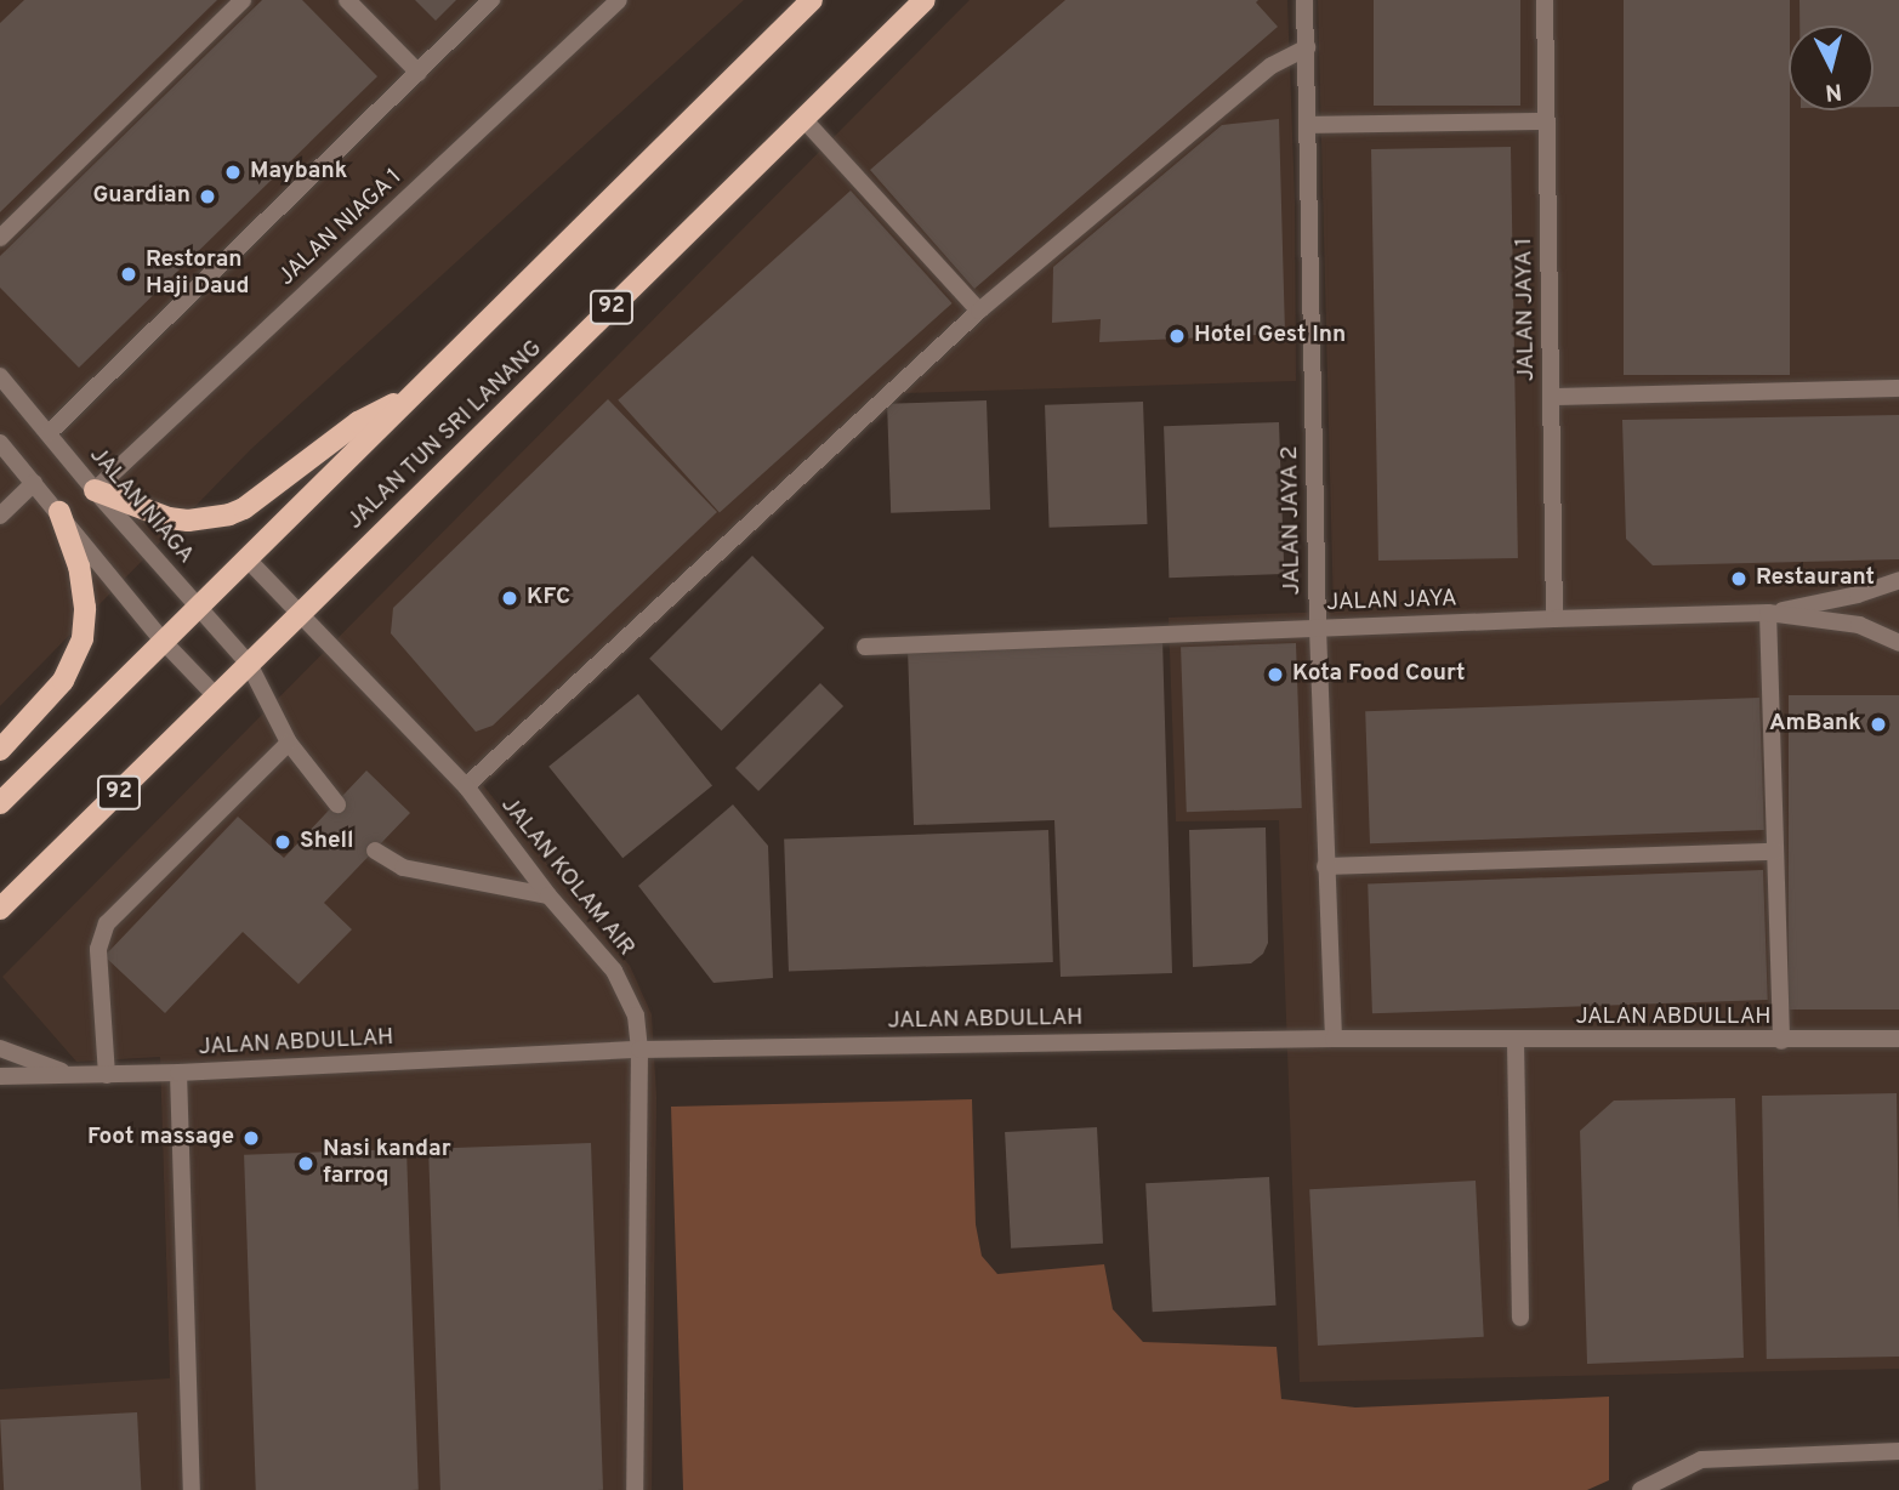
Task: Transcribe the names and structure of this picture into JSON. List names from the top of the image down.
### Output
{
  "streets": {
    "main road": ["92", "JALAN TUN SRI LANANG"],
    "street": [
      "JALAN NIAGA 1",
      "JALAN JAYA 1",
      "JALAN NIAGA",
      "JALAN JAYA 2",
      "JALAN JAYA",
      "JALAN KOLAM AIR",
      "JALAN ABDULLAH"
    ]
  },
  "crossings": [
    ["JALAN NIAGA 1", "JALAN NIAGA"],
    ["JALAN JAYA 1", "JALAN JAYA"],
    ["JALAN TUN SRI LANANG", "JALAN NIAGA"],
    ["JALAN TUN SRI LANANG", "JALAN KOLAM AIR"],
    ["JALAN JAYA 2", "JALAN JAYA"],
    ["JALAN JAYA 2", "JALAN ABDULLAH"],
    ["JALAN KOLAM AIR", "JALAN ABDULLAH"]
  ],
  "places": [
    "Maybank",
    "Guardian",
    "Restoran Haji Daud",
    "Hotel Gest Inn",
    "Restaurant",
    "KFC",
    "Kota Food Court",
    "AmBank",
    "Shell",
    "Foot massage",
    "Nasi kandar farroq"
  ],
  "north": "bottom"
}
